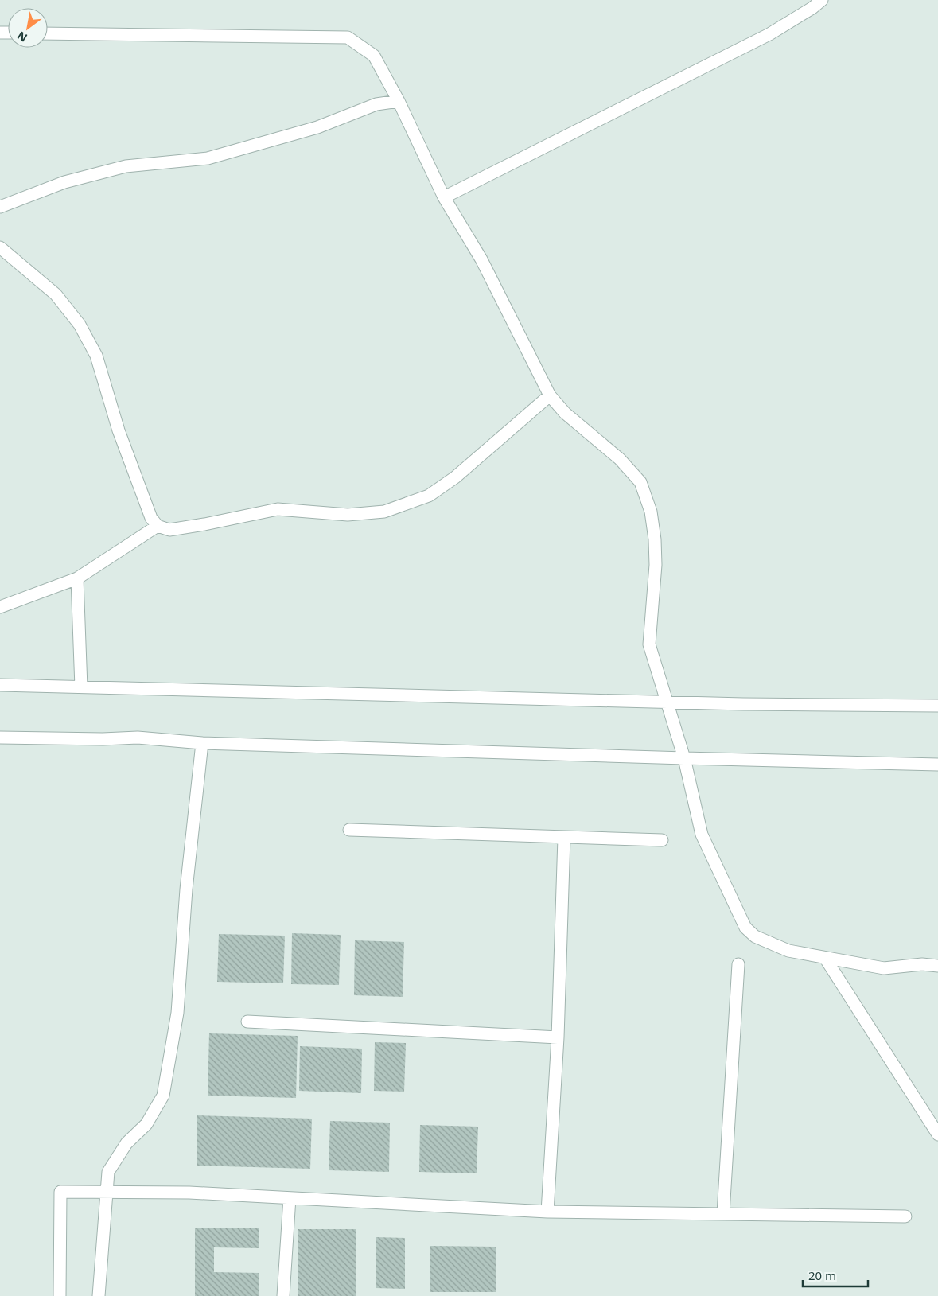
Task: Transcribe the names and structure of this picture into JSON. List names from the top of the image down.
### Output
{
  "scale_bar": "20 m",
  "north": "bottom left"
}
